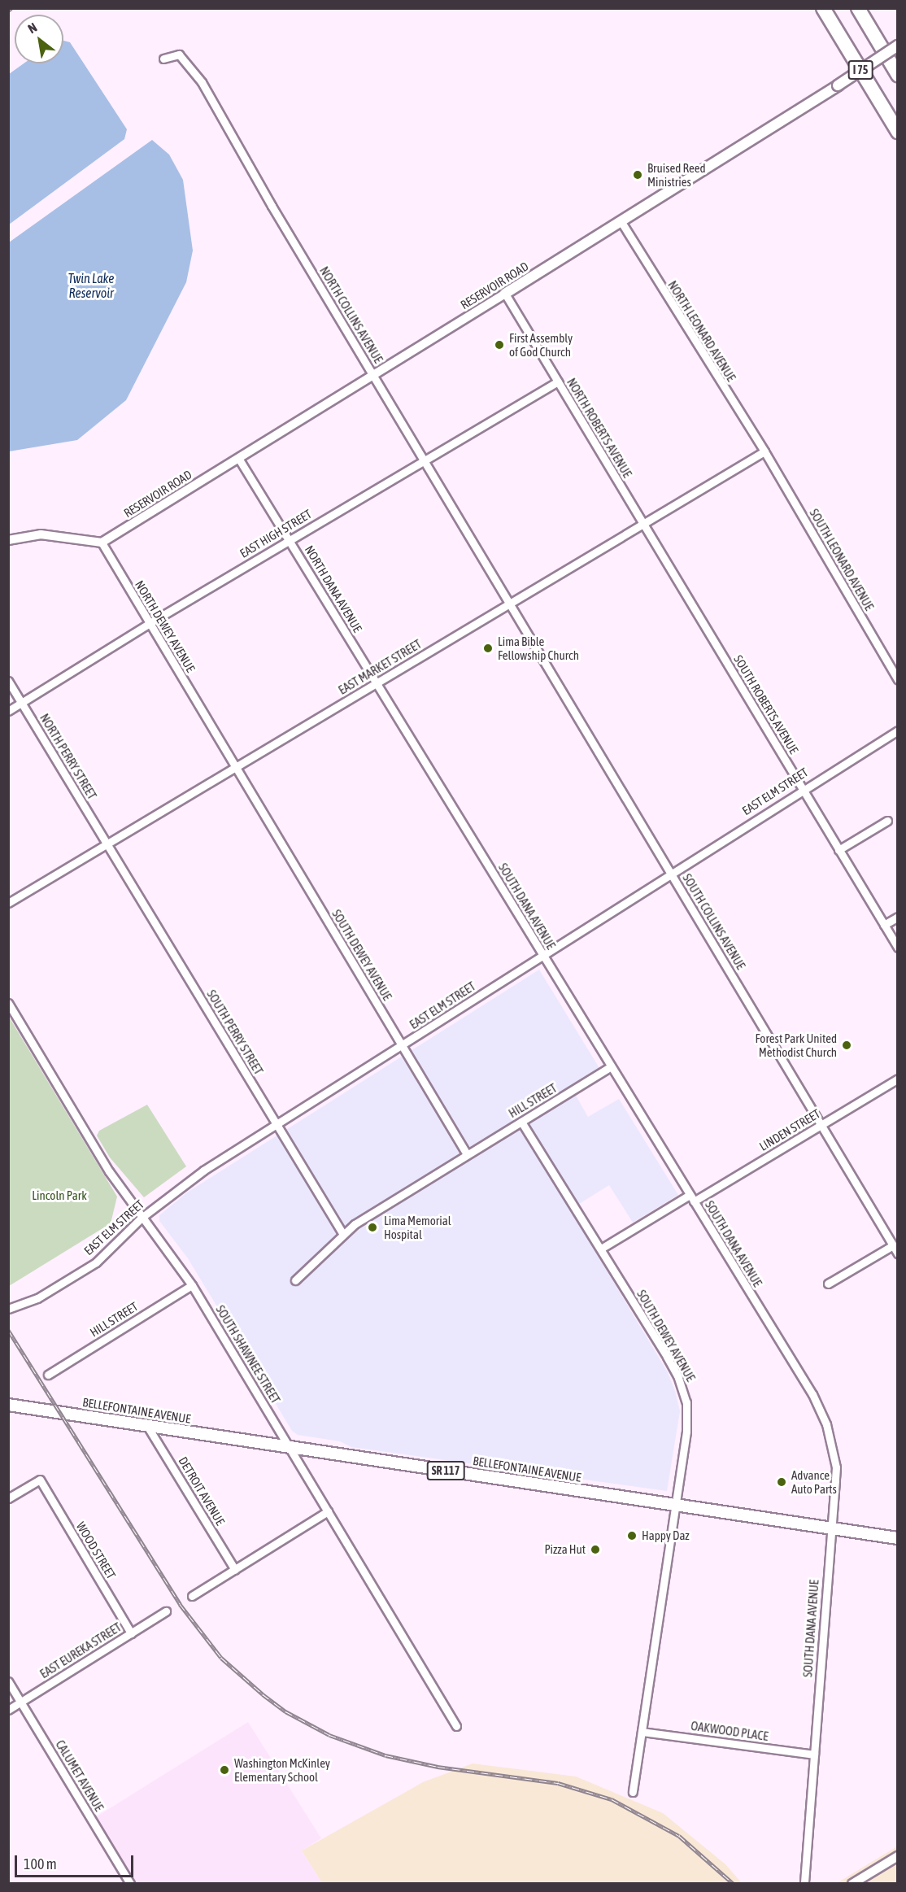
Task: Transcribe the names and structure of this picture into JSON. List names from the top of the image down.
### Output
{
  "streets": {
    "highway": ["I 75"],
    "main road": ["RESERVOIR ROAD", "BELLEFONTAINE AVENUE", "SR 117"],
    "street": [
      "NORTH COLLINS AVENUE",
      "NORTH LEONARD AVENUE",
      "NORTH ROBERTS AVENUE",
      "EAST HIGH STREET",
      "SOUTH LEONARD AVENUE",
      "NORTH DANA AVENUE",
      "NORTH DEWEY AVENUE",
      "EAST MARKET STREET",
      "SOUTH ROBERTS AVENUE",
      "NORTH PERRY STREET",
      "EAST ELM STREET",
      "SOUTH DANA AVENUE",
      "SOUTH COLLINS AVENUE",
      "SOUTH DEWEY AVENUE",
      "SOUTH PERRY STREET",
      "HILL STREET",
      "LINDEN STREET",
      "SOUTH SHAWNEE STREET",
      "DETROIT AVENUE",
      "WOOD STREET",
      "EAST EUREKA STREET",
      "OAKWOOD PLACE",
      "CALUMET AVENUE"
    ]
  },
  "crossings": [
    ["RESERVOIR ROAD", "NORTH COLLINS AVENUE"],
    ["RESERVOIR ROAD", "NORTH LEONARD AVENUE"],
    ["RESERVOIR ROAD", "NORTH ROBERTS AVENUE"],
    ["RESERVOIR ROAD", "NORTH DANA AVENUE"],
    ["RESERVOIR ROAD", "NORTH DEWEY AVENUE"],
    ["NORTH COLLINS AVENUE", "EAST HIGH STREET"],
    ["NORTH COLLINS AVENUE", "EAST MARKET STREET"],
    ["NORTH COLLINS AVENUE", "SOUTH COLLINS AVENUE"],
    ["NORTH LEONARD AVENUE", "SOUTH LEONARD AVENUE"],
    ["NORTH LEONARD AVENUE", "EAST MARKET STREET"],
    ["NORTH ROBERTS AVENUE", "EAST HIGH STREET"],
    ["NORTH ROBERTS AVENUE", "EAST MARKET STREET"],
    ["NORTH ROBERTS AVENUE", "SOUTH ROBERTS AVENUE"],
    ["EAST HIGH STREET", "NORTH DANA AVENUE"],
    ["EAST HIGH STREET", "NORTH DEWEY AVENUE"],
    ["EAST HIGH STREET", "NORTH PERRY STREET"],
    ["SOUTH LEONARD AVENUE", "EAST MARKET STREET"],
    ["NORTH DANA AVENUE", "EAST MARKET STREET"],
    ["NORTH DANA AVENUE", "SOUTH DANA AVENUE"],
    ["NORTH DEWEY AVENUE", "EAST MARKET STREET"],
    ["NORTH DEWEY AVENUE", "SOUTH DEWEY AVENUE"],
    ["EAST MARKET STREET", "SOUTH ROBERTS AVENUE"],
    ["EAST MARKET STREET", "NORTH PERRY STREET"],
    ["EAST MARKET STREET", "SOUTH DANA AVENUE"],
    ["EAST MARKET STREET", "SOUTH COLLINS AVENUE"],
    ["EAST MARKET STREET", "SOUTH DEWEY AVENUE"],
    ["EAST MARKET STREET", "SOUTH PERRY STREET"],
    ["SOUTH ROBERTS AVENUE", "EAST ELM STREET"],
    ["NORTH PERRY STREET", "SOUTH PERRY STREET"],
    ["EAST ELM STREET", "SOUTH DANA AVENUE"],
    ["EAST ELM STREET", "SOUTH COLLINS AVENUE"],
    ["EAST ELM STREET", "SOUTH DEWEY AVENUE"],
    ["EAST ELM STREET", "SOUTH PERRY STREET"],
    ["EAST ELM STREET", "SOUTH SHAWNEE STREET"],
    ["SOUTH DANA AVENUE", "HILL STREET"],
    ["SOUTH DANA AVENUE", "LINDEN STREET"],
    ["SOUTH DANA AVENUE", "BELLEFONTAINE AVENUE"],
    ["SOUTH DANA AVENUE", "OAKWOOD PLACE"],
    ["SOUTH COLLINS AVENUE", "LINDEN STREET"],
    ["SOUTH DEWEY AVENUE", "HILL STREET"],
    ["SOUTH DEWEY AVENUE", "LINDEN STREET"],
    ["SOUTH DEWEY AVENUE", "BELLEFONTAINE AVENUE"],
    ["SOUTH DEWEY AVENUE", "OAKWOOD PLACE"],
    ["SOUTH PERRY STREET", "HILL STREET"],
    ["HILL STREET", "SOUTH SHAWNEE STREET"],
    ["SOUTH SHAWNEE STREET", "BELLEFONTAINE AVENUE"],
    ["BELLEFONTAINE AVENUE", "DETROIT AVENUE"],
    ["WOOD STREET", "EAST EUREKA STREET"],
    ["EAST EUREKA STREET", "CALUMET AVENUE"]
  ],
  "water": ["Twin Lake Reservoir"],
  "parks": ["Lincoln Park"],
  "places": [
    "Bruised Reed Ministries",
    "First Assembly of God Church",
    "Lima Bible Fellowship Church",
    "Forest Park United Methodist Church",
    "Lima Memorial Hospital",
    "Advance Auto Parts",
    "Happy Daz",
    "Pizza Hut",
    "Washington McKinley Elementary School"
  ],
  "scale_bar": "100 m",
  "north": "top left"
}
